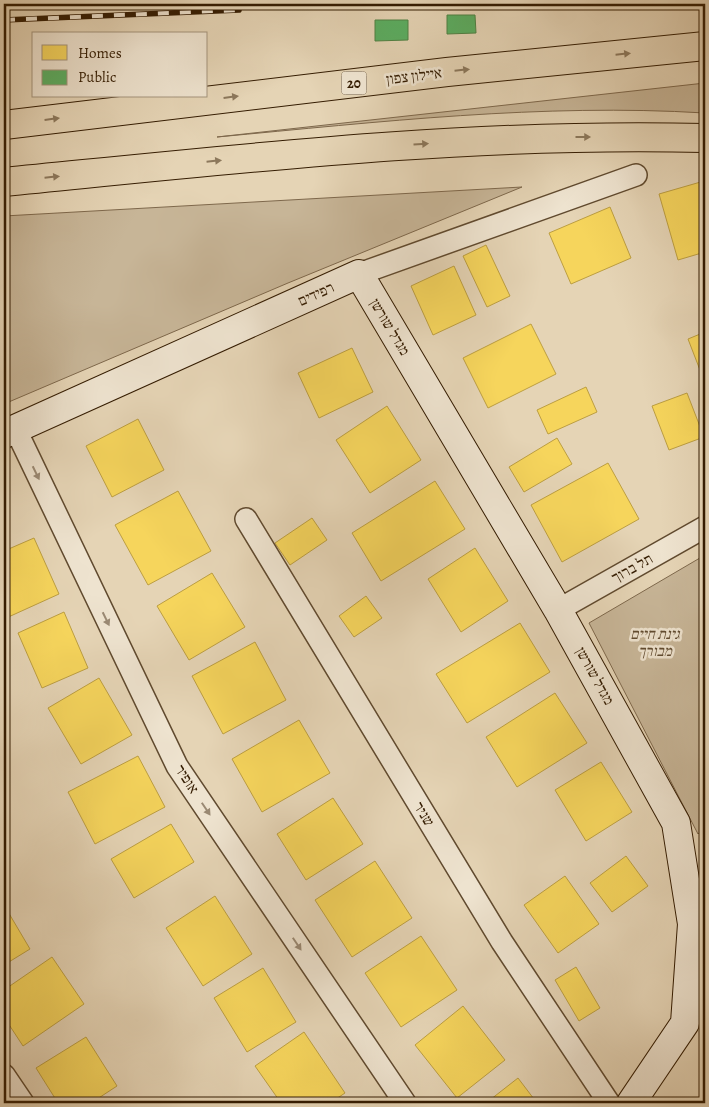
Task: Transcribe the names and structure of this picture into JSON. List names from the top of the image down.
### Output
{
  "streets": {
    "highway": ["איילון צפון", "20"],
    "street": [
      "רפידים",
      "מגדל שורשן",
      "תל ברוך",
      "אופיר",
      "שניר"
    ]
  },
  "crossings": [
    ["רפידים", "מגדל שורשן"],
    ["רפידים", "אופיר"],
    ["מגדל שורשן", "תל ברוך"]
  ],
  "one_way": ["אופיר"],
  "parks": ["גינת חיים מבורך"],
  "legend": ["Homes", "Public"]
}
